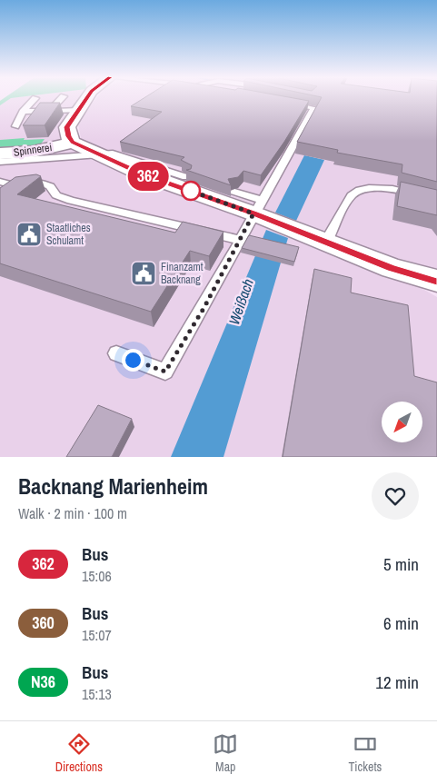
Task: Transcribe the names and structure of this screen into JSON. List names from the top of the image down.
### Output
{
  "streets": {
    "street": ["Spinnerei"]
  },
  "water": ["Weißach"],
  "places": {
    "public building": ["Staatliches Schulamt", "Finanzamt Backnang"]
  },
  "lines": ["bus line 362"],
  "north": "bottom left",
  "page": {
    "on_map": "362",
    "heading": ["Backnang Marienheim", "Walk · 2 min · 100 m"],
    "list": [
      {
        "mark": "362",
        "name": "Bus",
        "note": "15:06",
        "value": "5 min"
      },
      {
        "mark": "360",
        "name": "Bus",
        "note": "15:07",
        "value": "6 min"
      },
      {
        "mark": "N36",
        "name": "Bus",
        "note": "15:13",
        "value": "12 min"
      }
    ],
    "tabs": ["Directions", "Map", "Tickets"]
  }
}
